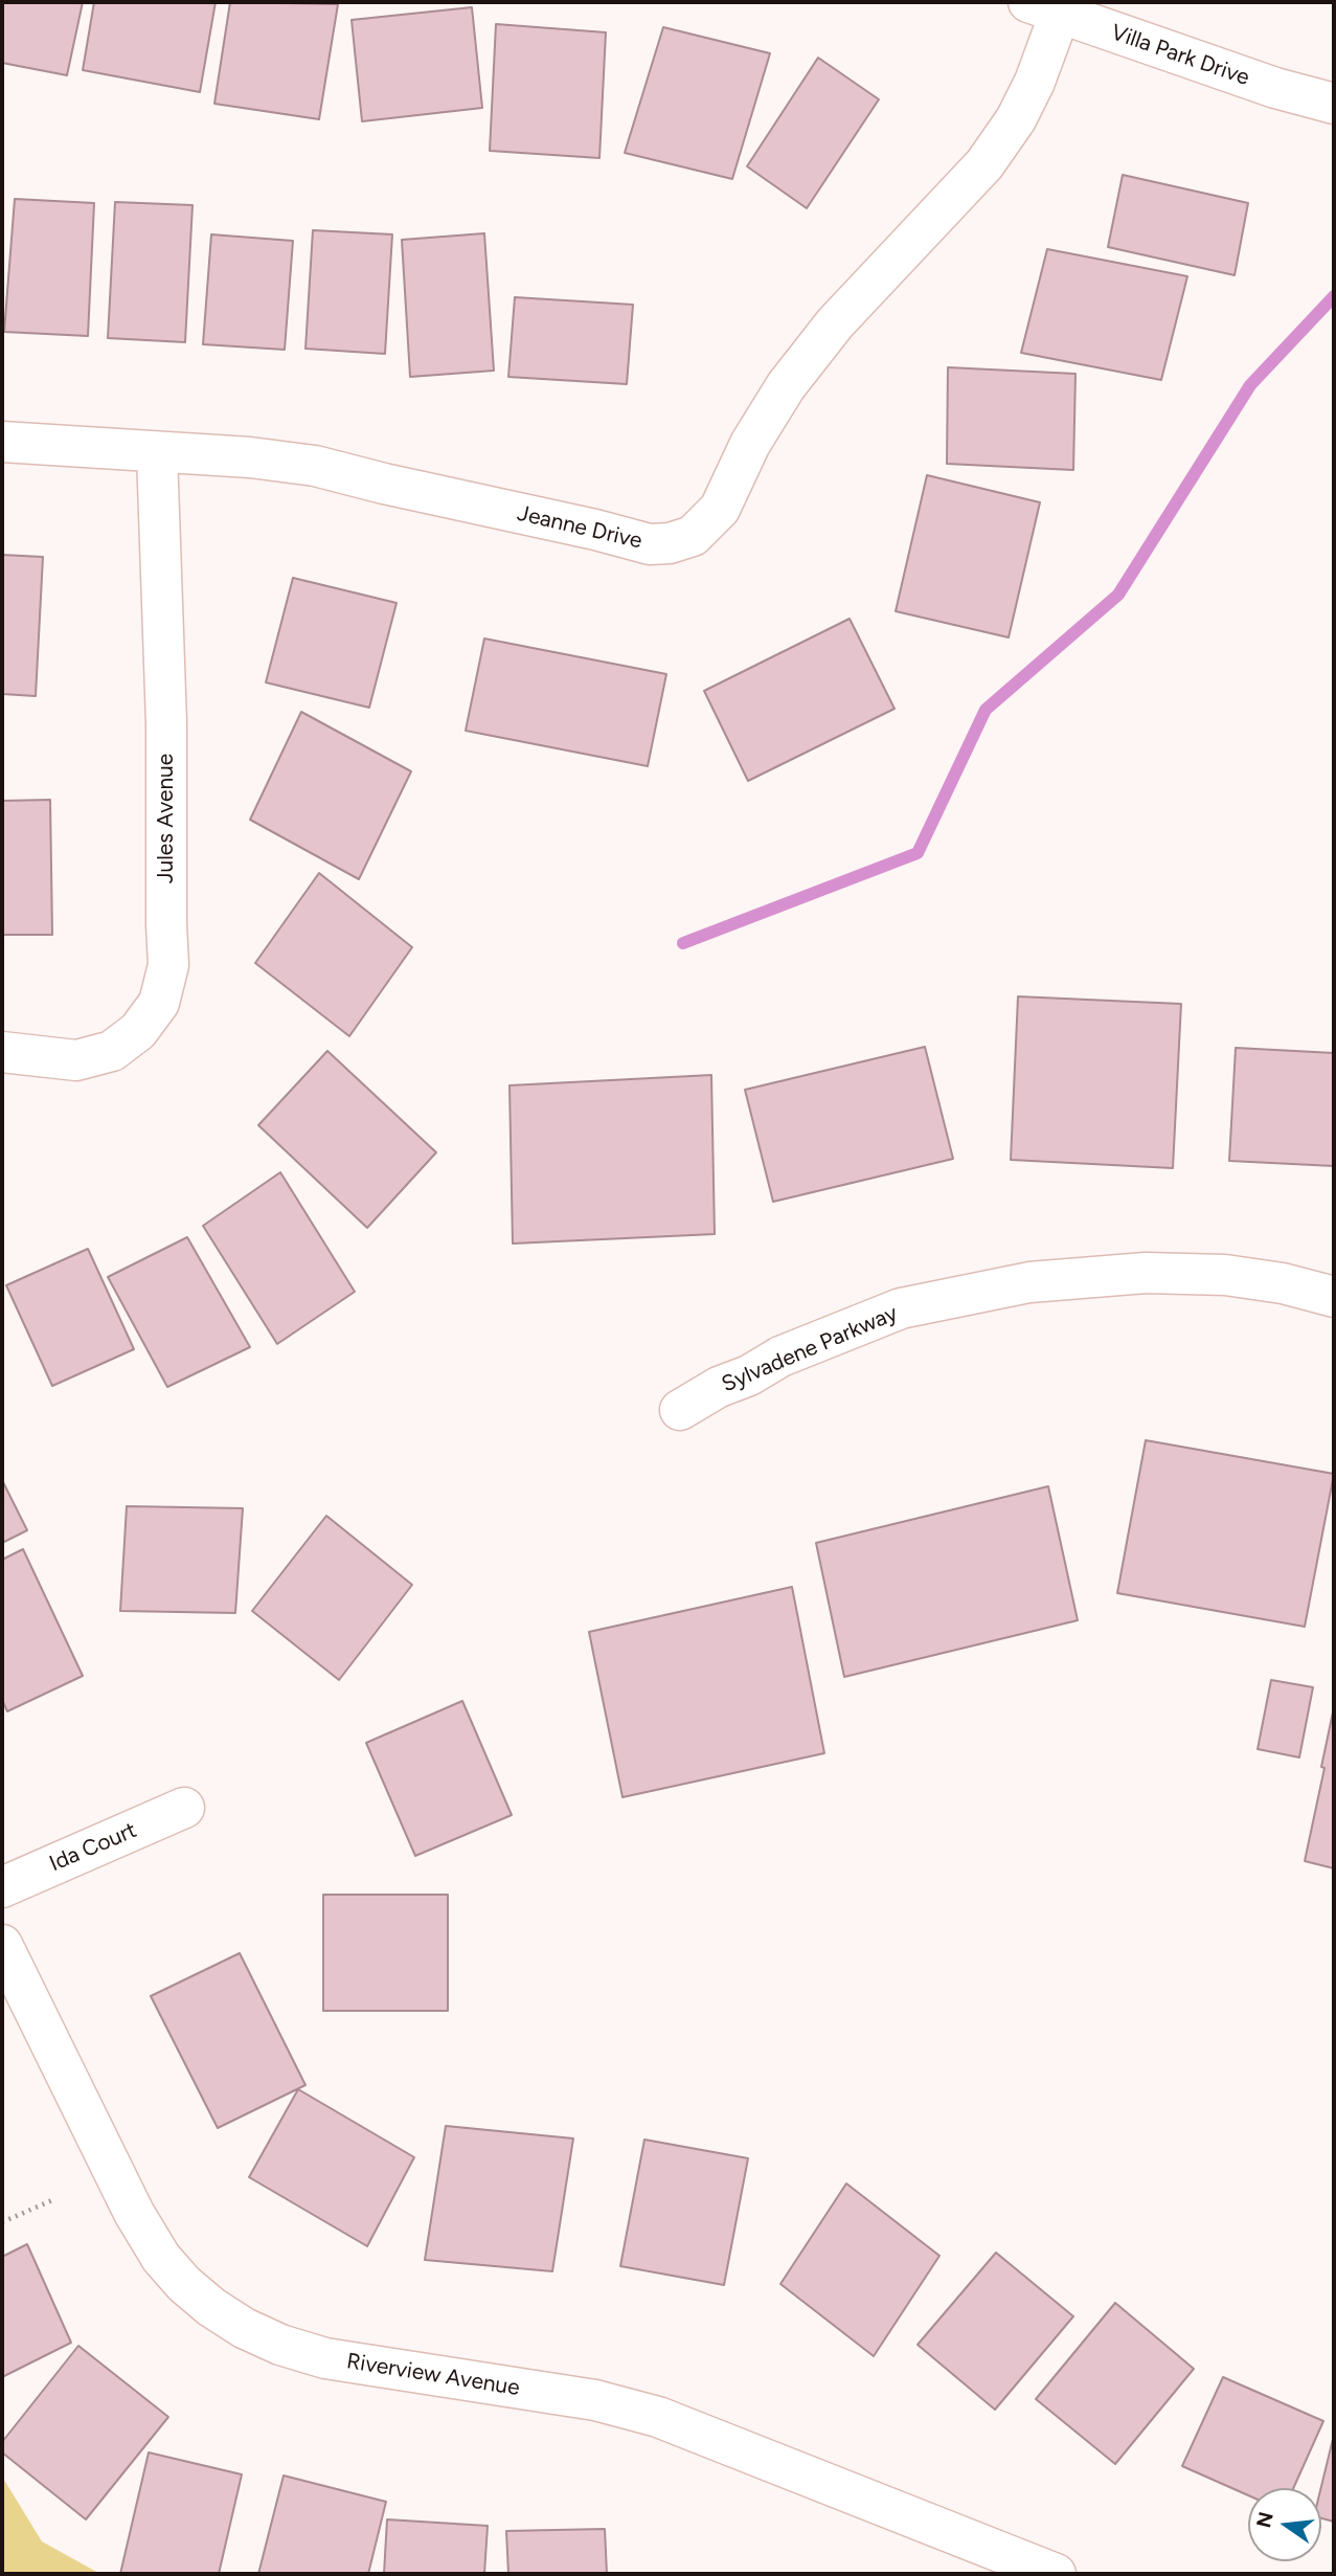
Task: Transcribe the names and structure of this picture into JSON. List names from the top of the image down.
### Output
{
  "streets": {
    "street": [
      "Villa Park Drive",
      "Jeanne Drive",
      "Jules Avenue",
      "Sylvadene Parkway",
      "Ida Court",
      "Riverview Avenue"
    ]
  },
  "crossings": [
    ["Villa Park Drive", "Jeanne Drive"],
    ["Jeanne Drive", "Jules Avenue"]
  ],
  "north": "left"
}
